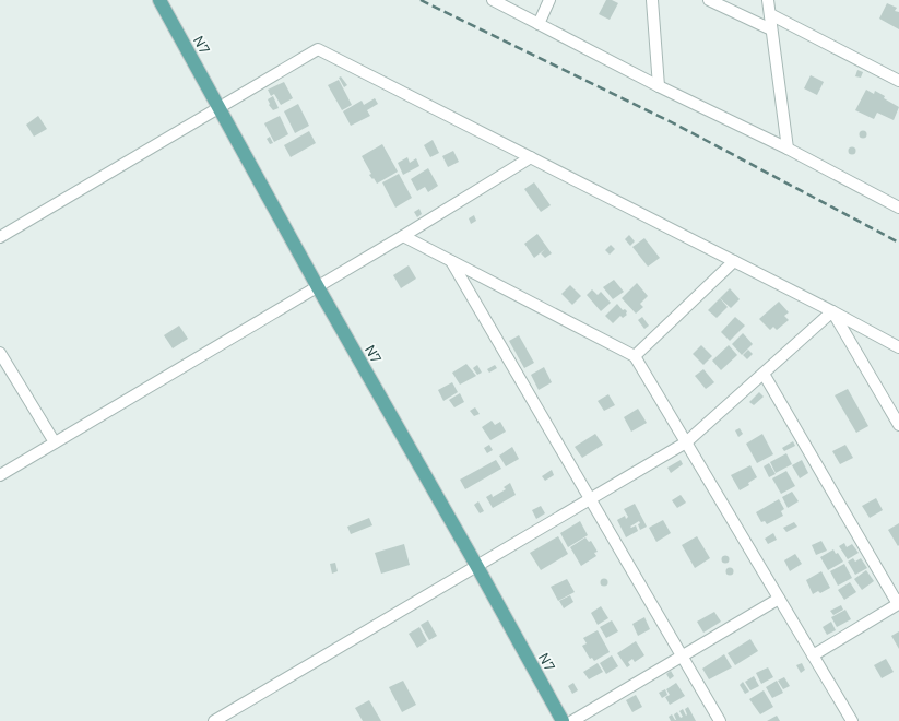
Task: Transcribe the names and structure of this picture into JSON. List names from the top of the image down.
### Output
{
  "streets": {
    "main road": ["N7"]
  }
}
